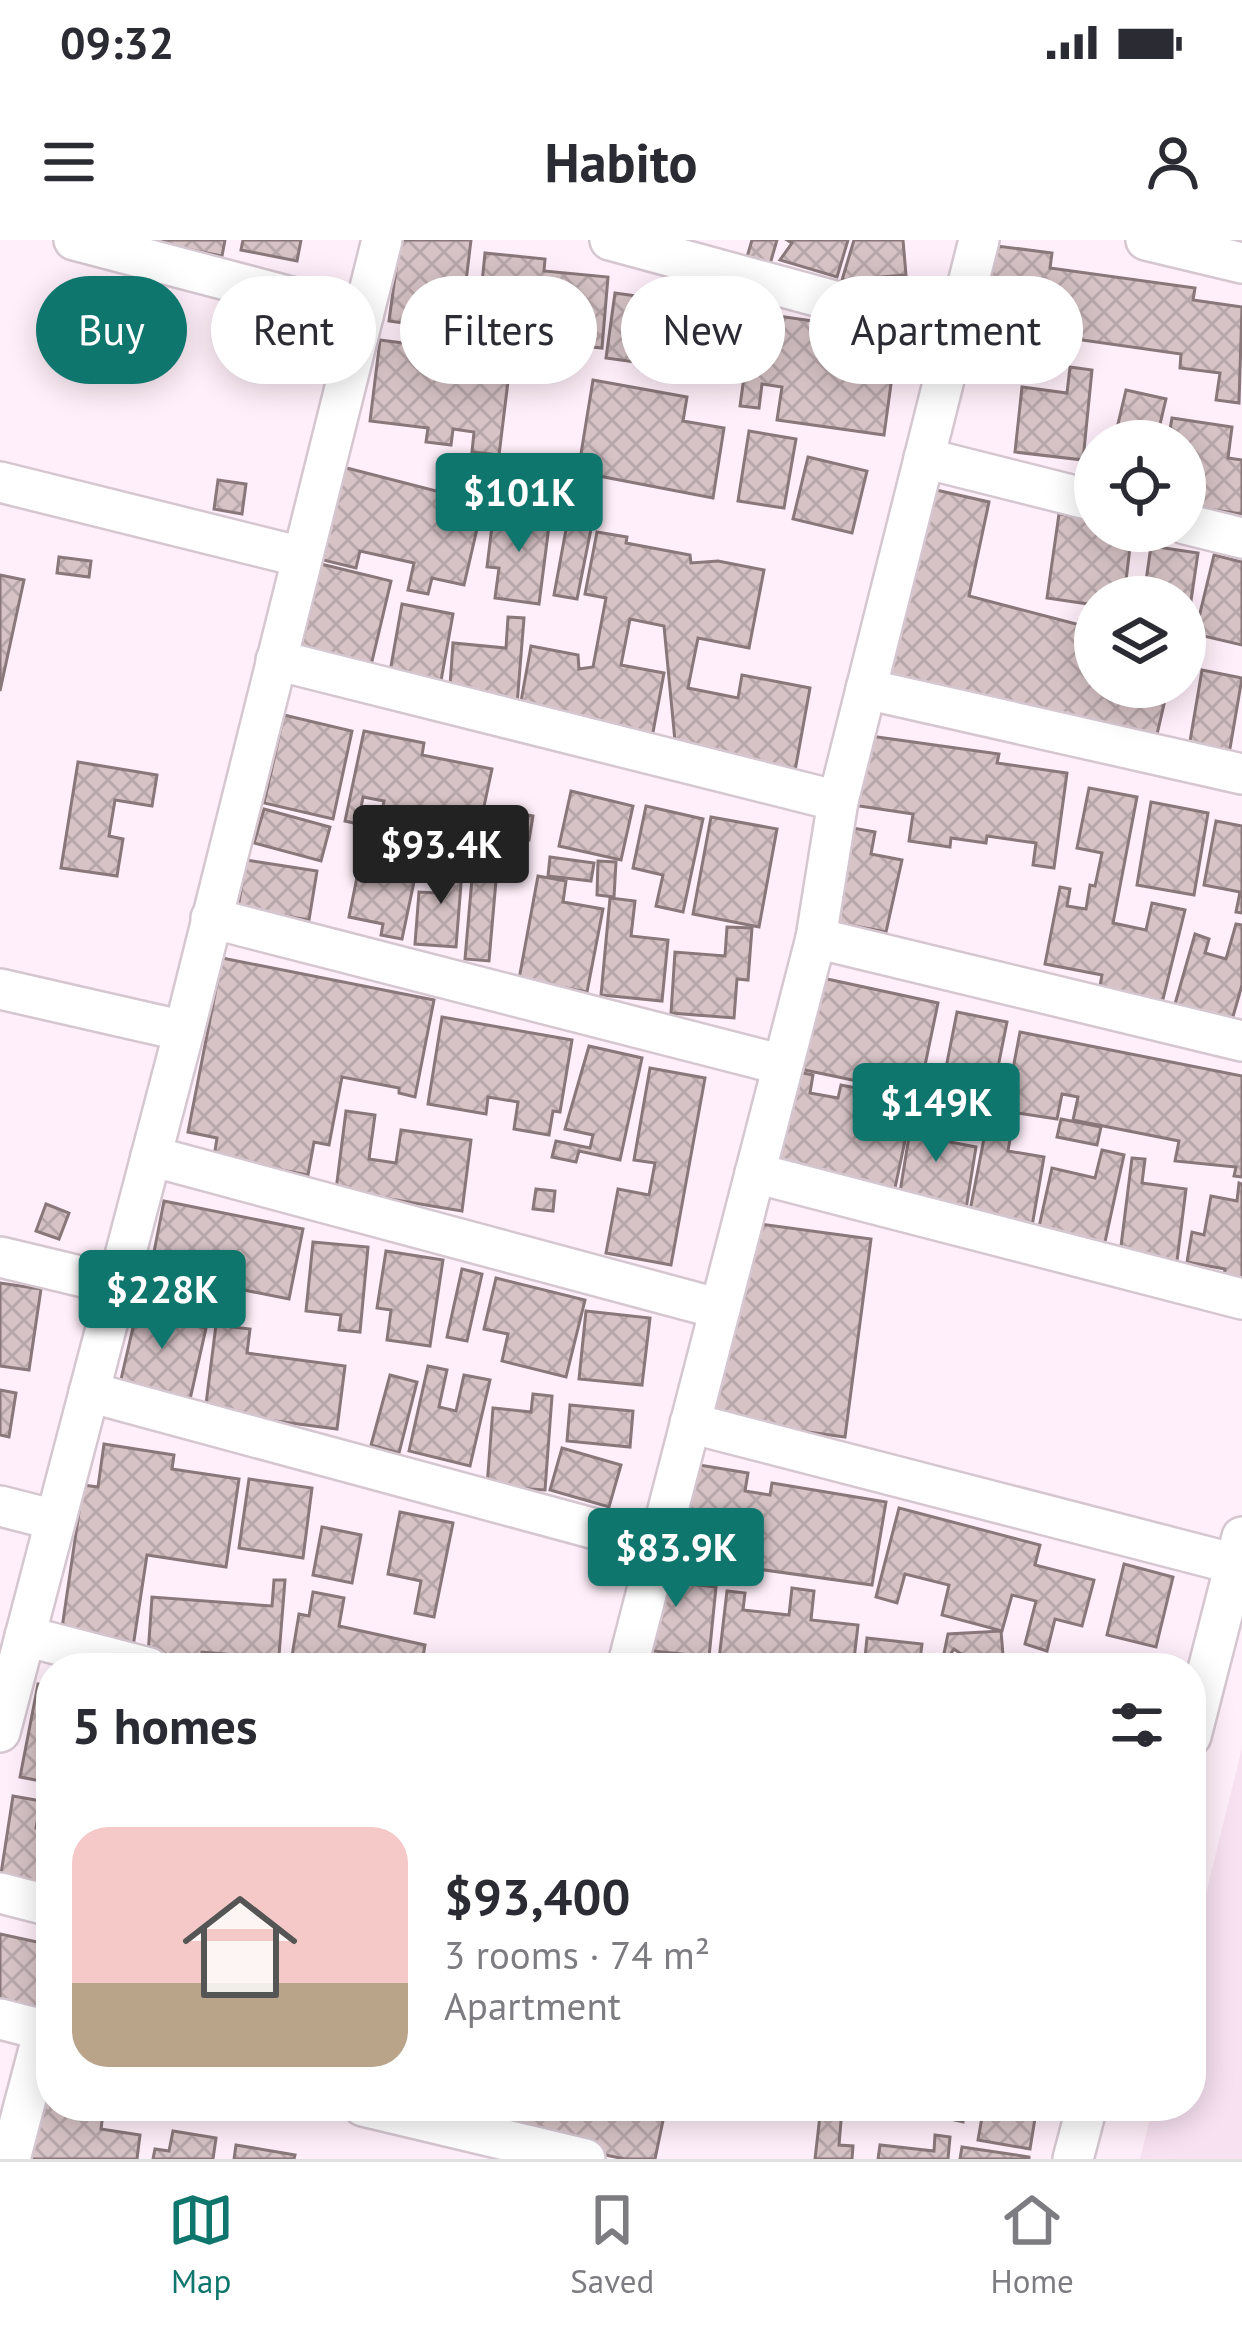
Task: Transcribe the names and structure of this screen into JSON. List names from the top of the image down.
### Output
{
  "page": {
    "status": "09:32",
    "header": "Habito",
    "chip": [
      "Buy",
      "Rent",
      "Filters",
      "New",
      "Apartment"
    ],
    "price": [
      "$101K",
      "$93.4K",
      "$149K",
      "$228K",
      "$83.9K"
    ],
    "heading": "5 homes",
    "list": [
      {
        "name": "$93,400",
        "note": "3 rooms · 74 m² · Apartment"
      }
    ],
    "tabs": ["Map", "Saved", "Home"]
  }
}
